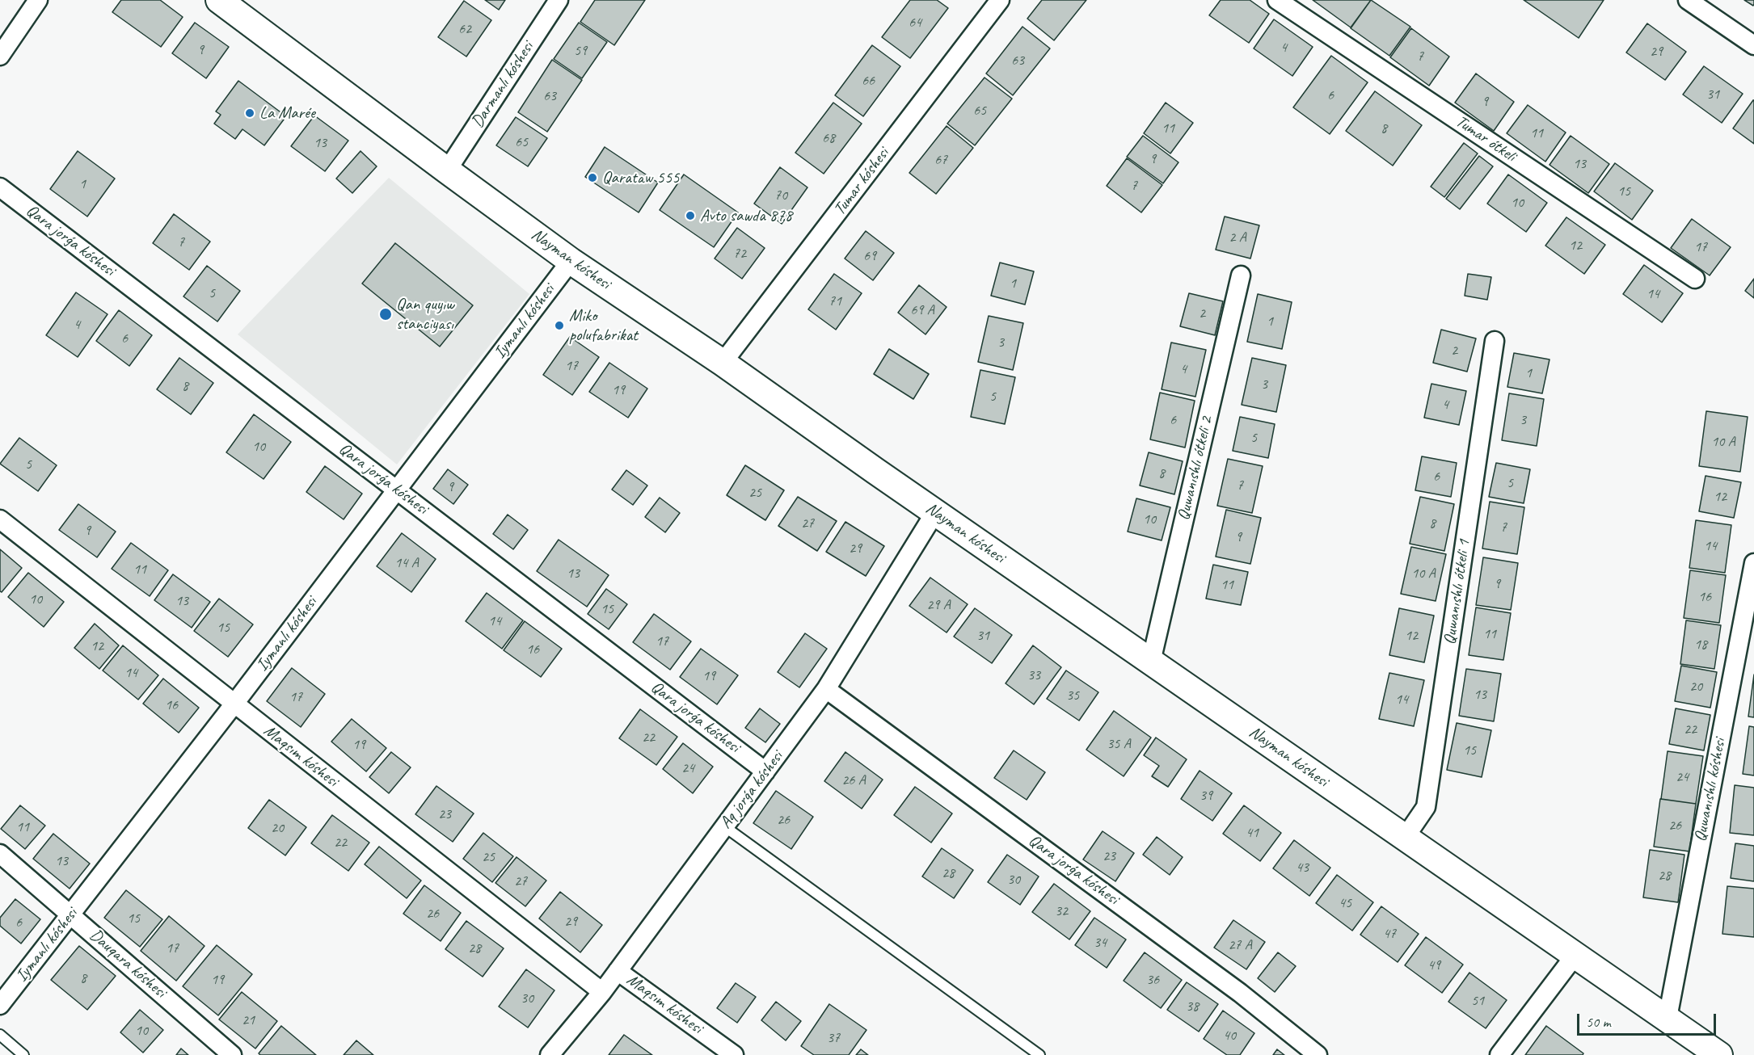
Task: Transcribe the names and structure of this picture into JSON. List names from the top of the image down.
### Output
{
  "streets": {
    "main road": ["Nayman kóshesi"],
    "street": [
      "Darmanlı kóshesi",
      "Tumar ótkeli",
      "Tumar kóshesi",
      "Qara jorǵa kóshesi",
      "Iymanlı kóshesi",
      "Quwanıshlı ótkeli 2",
      "Quwanıshlı ótkeli 1",
      "Maqsım kóshesi",
      "Aq jorǵa kóshesi",
      "Quwanıshlı kóshesi",
      "Dauqara kóshesi"
    ]
  },
  "crossings": [
    ["Darmanlı kóshesi", "Nayman kóshesi"],
    ["Tumar kóshesi", "Nayman kóshesi"],
    ["Qara jorǵa kóshesi", "Iymanlı kóshesi"],
    ["Qara jorǵa kóshesi", "Aq jorǵa kóshesi"],
    ["Nayman kóshesi", "Iymanlı kóshesi"],
    ["Nayman kóshesi", "Quwanıshlı ótkeli 2"],
    ["Nayman kóshesi", "Quwanıshlı ótkeli 1"],
    ["Nayman kóshesi", "Aq jorǵa kóshesi"],
    ["Nayman kóshesi", "Quwanıshlı kóshesi"],
    ["Iymanlı kóshesi", "Maqsım kóshesi"],
    ["Iymanlı kóshesi", "Dauqara kóshesi"],
    ["Maqsım kóshesi", "Aq jorǵa kóshesi"]
  ],
  "places": [
    "La Marée",
    "Qarataw 555",
    "Avto sawda 878",
    "Qan quyıw stanciyası",
    "Miko polufabrikat"
  ],
  "house_numbers": [
    "64",
    "62",
    "4",
    "9",
    "59",
    "29",
    "7",
    "63",
    "66",
    "31",
    "6",
    "63",
    "9",
    "65",
    "11",
    "8",
    "11",
    "68",
    "65",
    "13",
    "9",
    "67",
    "13",
    "1",
    "7",
    "15",
    "70",
    "10",
    "2 А",
    "7",
    "12",
    "17",
    "72",
    "69",
    "1",
    "5",
    "14",
    "71",
    "69 А",
    "2",
    "1",
    "4",
    "6",
    "3",
    "2",
    "17",
    "4",
    "1",
    "3",
    "8",
    "19",
    "5",
    "4",
    "6",
    "3",
    "5",
    "10 А",
    "10",
    "5",
    "8",
    "6",
    "5",
    "7",
    "9",
    "25",
    "12",
    "10",
    "27",
    "8",
    "7",
    "9",
    "9",
    "14",
    "29",
    "14 А",
    "11",
    "13",
    "10 А",
    "9",
    "11",
    "16",
    "10",
    "13",
    "29 А",
    "15",
    "14",
    "15",
    "11",
    "31",
    "12",
    "17",
    "18",
    "12",
    "16",
    "14",
    "33",
    "19",
    "20",
    "13",
    "35",
    "17",
    "14",
    "16",
    "22",
    "22",
    "35 А",
    "19",
    "15",
    "24",
    "24",
    "26 А",
    "39",
    "23",
    "26",
    "26",
    "11",
    "20",
    "41",
    "22",
    "23",
    "25",
    "13",
    "43",
    "28",
    "28",
    "30",
    "27",
    "45",
    "32",
    "26",
    "15",
    "29",
    "6",
    "47",
    "34",
    "27 А",
    "17",
    "28",
    "49",
    "8",
    "19",
    "36",
    "30",
    "51",
    "38",
    "21",
    "10",
    "40",
    "37"
  ],
  "scale_bar": "50 m"
}
